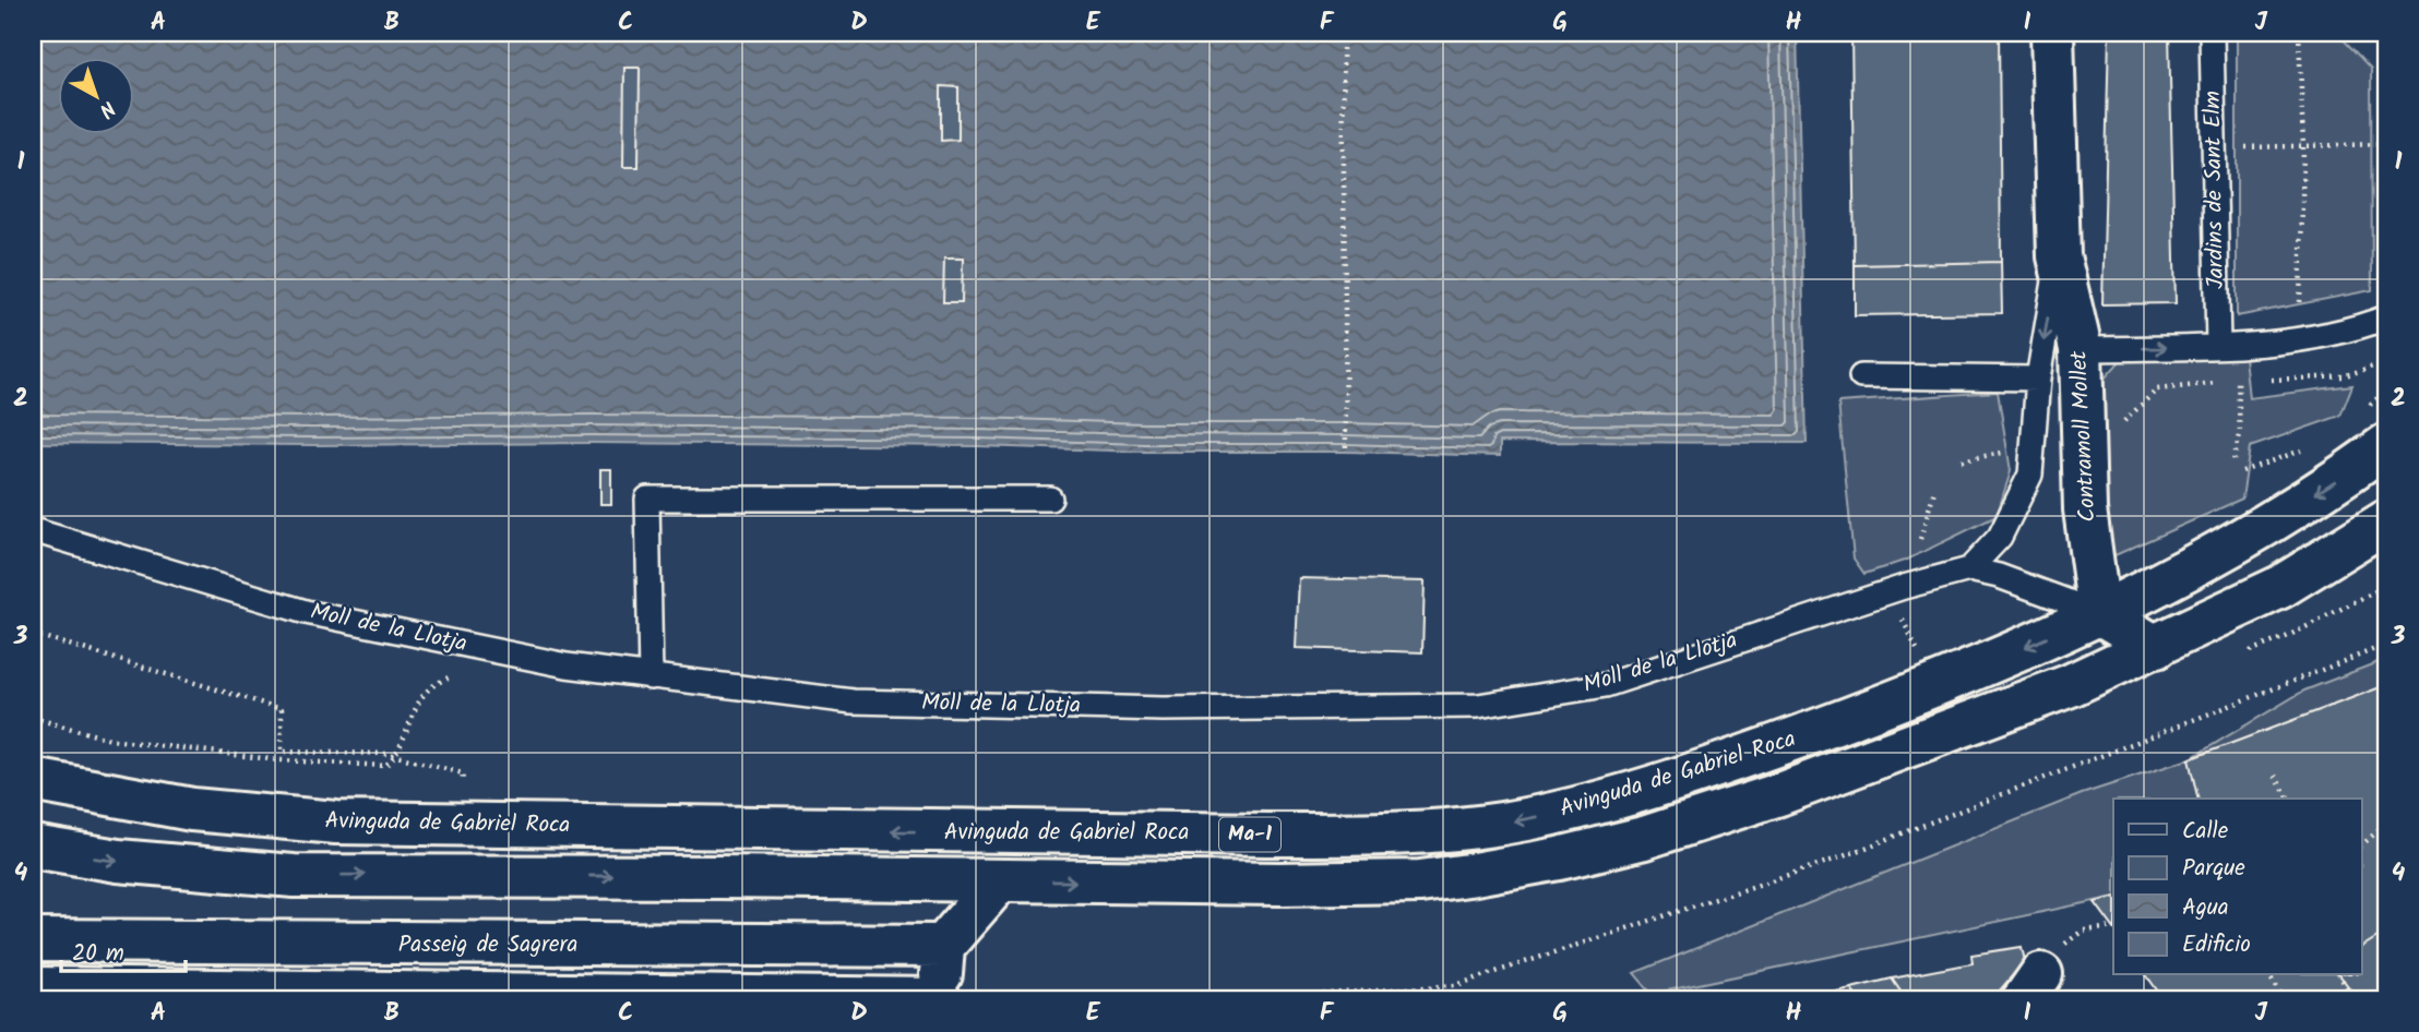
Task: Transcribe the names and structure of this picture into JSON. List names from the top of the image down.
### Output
{
  "streets": {
    "main road": [
      "Contramoll Mollet",
      "Avinguda de Gabriel Roca",
      "Ma-1",
      "Passeig de Sagrera"
    ],
    "lane": ["Jardins de Sant Elm", "Moll de la Llotja"]
  },
  "crossings": [
    ["Contramoll Mollet", "Moll de la Llotja"],
    ["Contramoll Mollet", "Avinguda de Gabriel Roca"],
    ["Moll de la Llotja", "Avinguda de Gabriel Roca"]
  ],
  "legend": [
    "Calle",
    "Parque",
    "Agua",
    "Edificio"
  ],
  "scale_bar": "20 m",
  "north": "bottom right",
  "grid": {
    "columns": [
      "A",
      "B",
      "C",
      "D",
      "E",
      "F",
      "G",
      "H",
      "I",
      "J"
    ],
    "rows": [
      "1",
      "2",
      "3",
      "4"
    ]
  }
}
